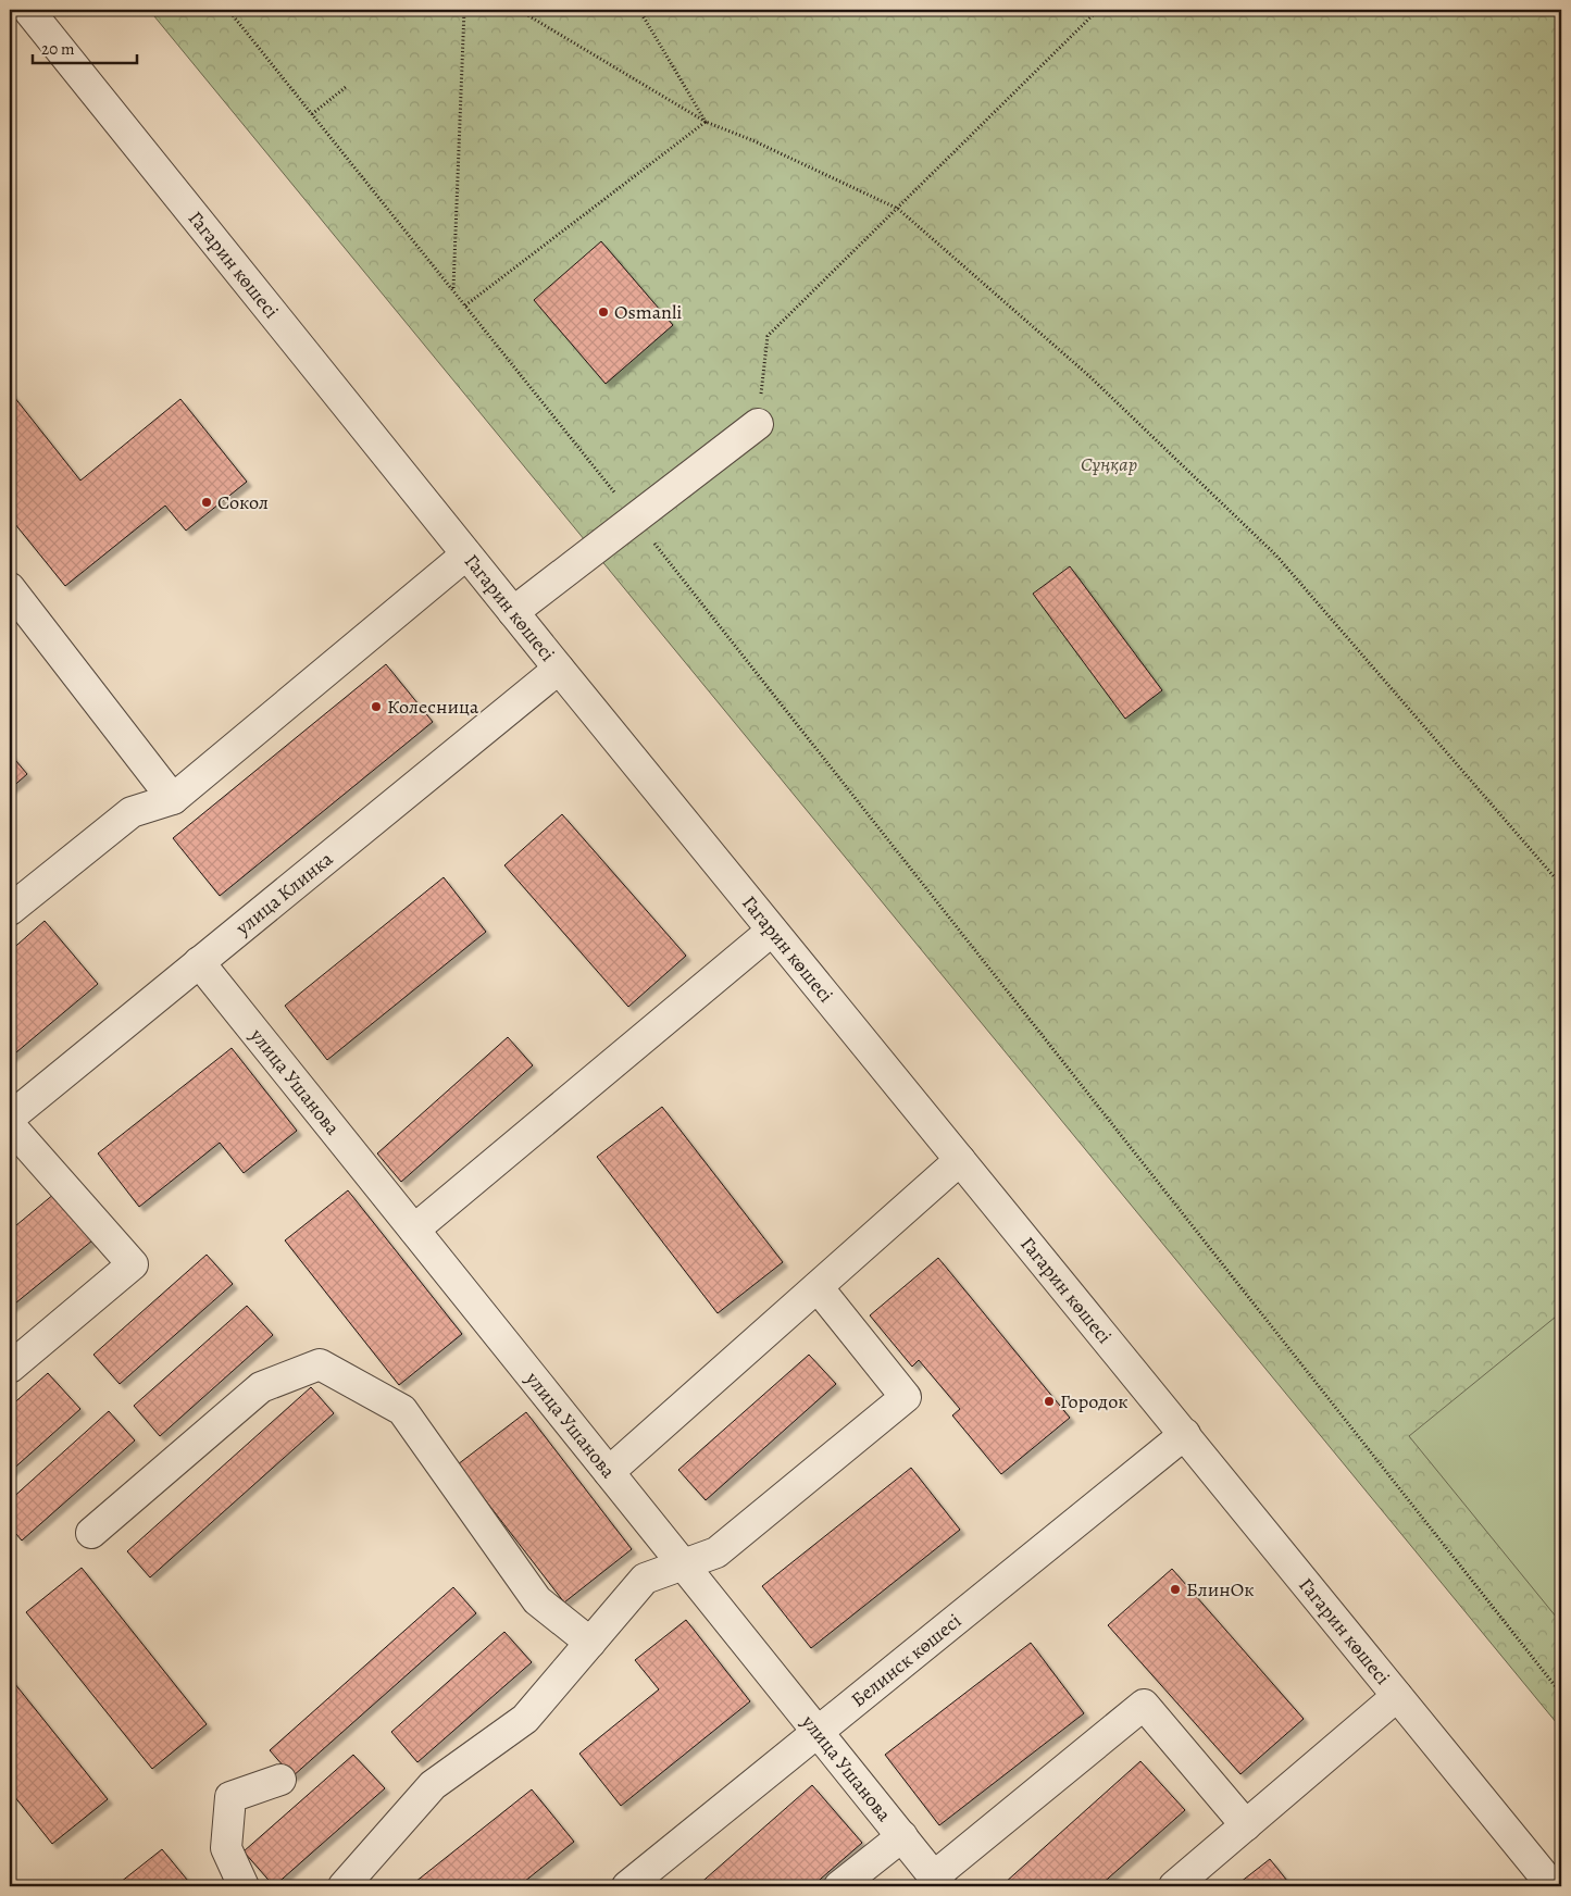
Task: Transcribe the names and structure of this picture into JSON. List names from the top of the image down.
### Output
{
  "streets": {
    "street": [
      "Гагарин көшесі",
      "улица Клинка",
      "улица Ушанова",
      "Белинск көшесі"
    ]
  },
  "crossings": [
    ["Гагарин көшесі", "улица Клинка"],
    ["Гагарин көшесі", "Белинск көшесі"],
    ["улица Клинка", "улица Ушанова"],
    ["улица Ушанова", "Белинск көшесі"]
  ],
  "parks": ["Сұңқар"],
  "places": [
    "Osmanli",
    "Сокол",
    "Колесница",
    "Городок",
    "БлинОк"
  ],
  "scale_bar": "20 m"
}
